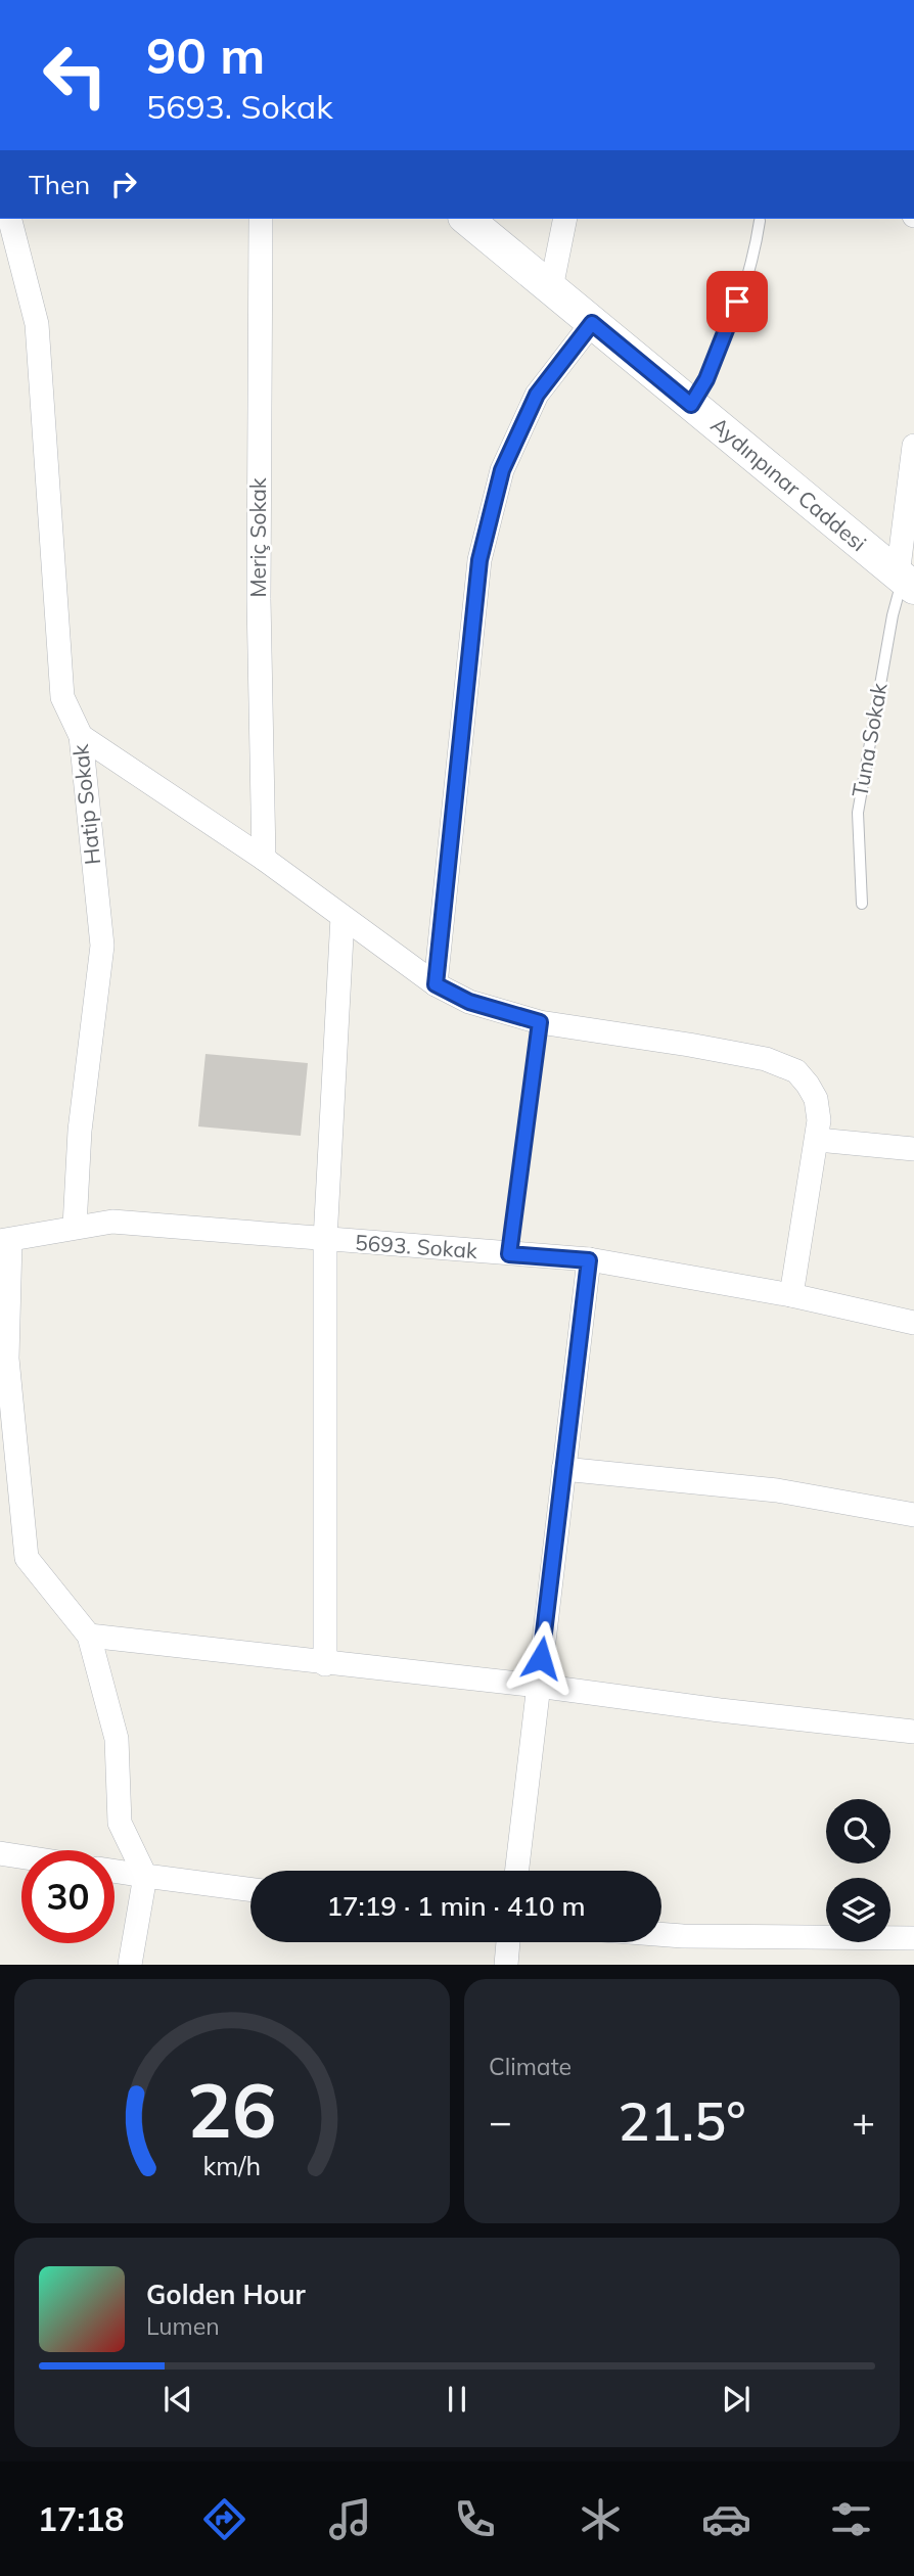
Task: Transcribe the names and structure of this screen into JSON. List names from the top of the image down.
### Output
{
  "streets": {
    "main road": ["Aydınpınar Caddesi"],
    "street": ["Meriç Sokak", "Hatip Sokak", "5693. Sokak"],
    "lane": ["Tuna Sokak"]
  },
  "crossings": [
    ["Aydınpınar Caddesi", "Tuna Sokak"],
    ["Hatip Sokak", "5693. Sokak"]
  ],
  "page": {
    "turn": ["90 m", "5693. Sokak"],
    "then": "Then",
    "limit": "30",
    "trip": "17:19 · 1 min · 410 m",
    "tile": "Climate",
    "heat": ["−", "21.5°", "+"],
    "song": ["Golden Hour", "Lumen"],
    "tabs": "17:18",
    "gauge": ["26", "km/h"]
  }
}
